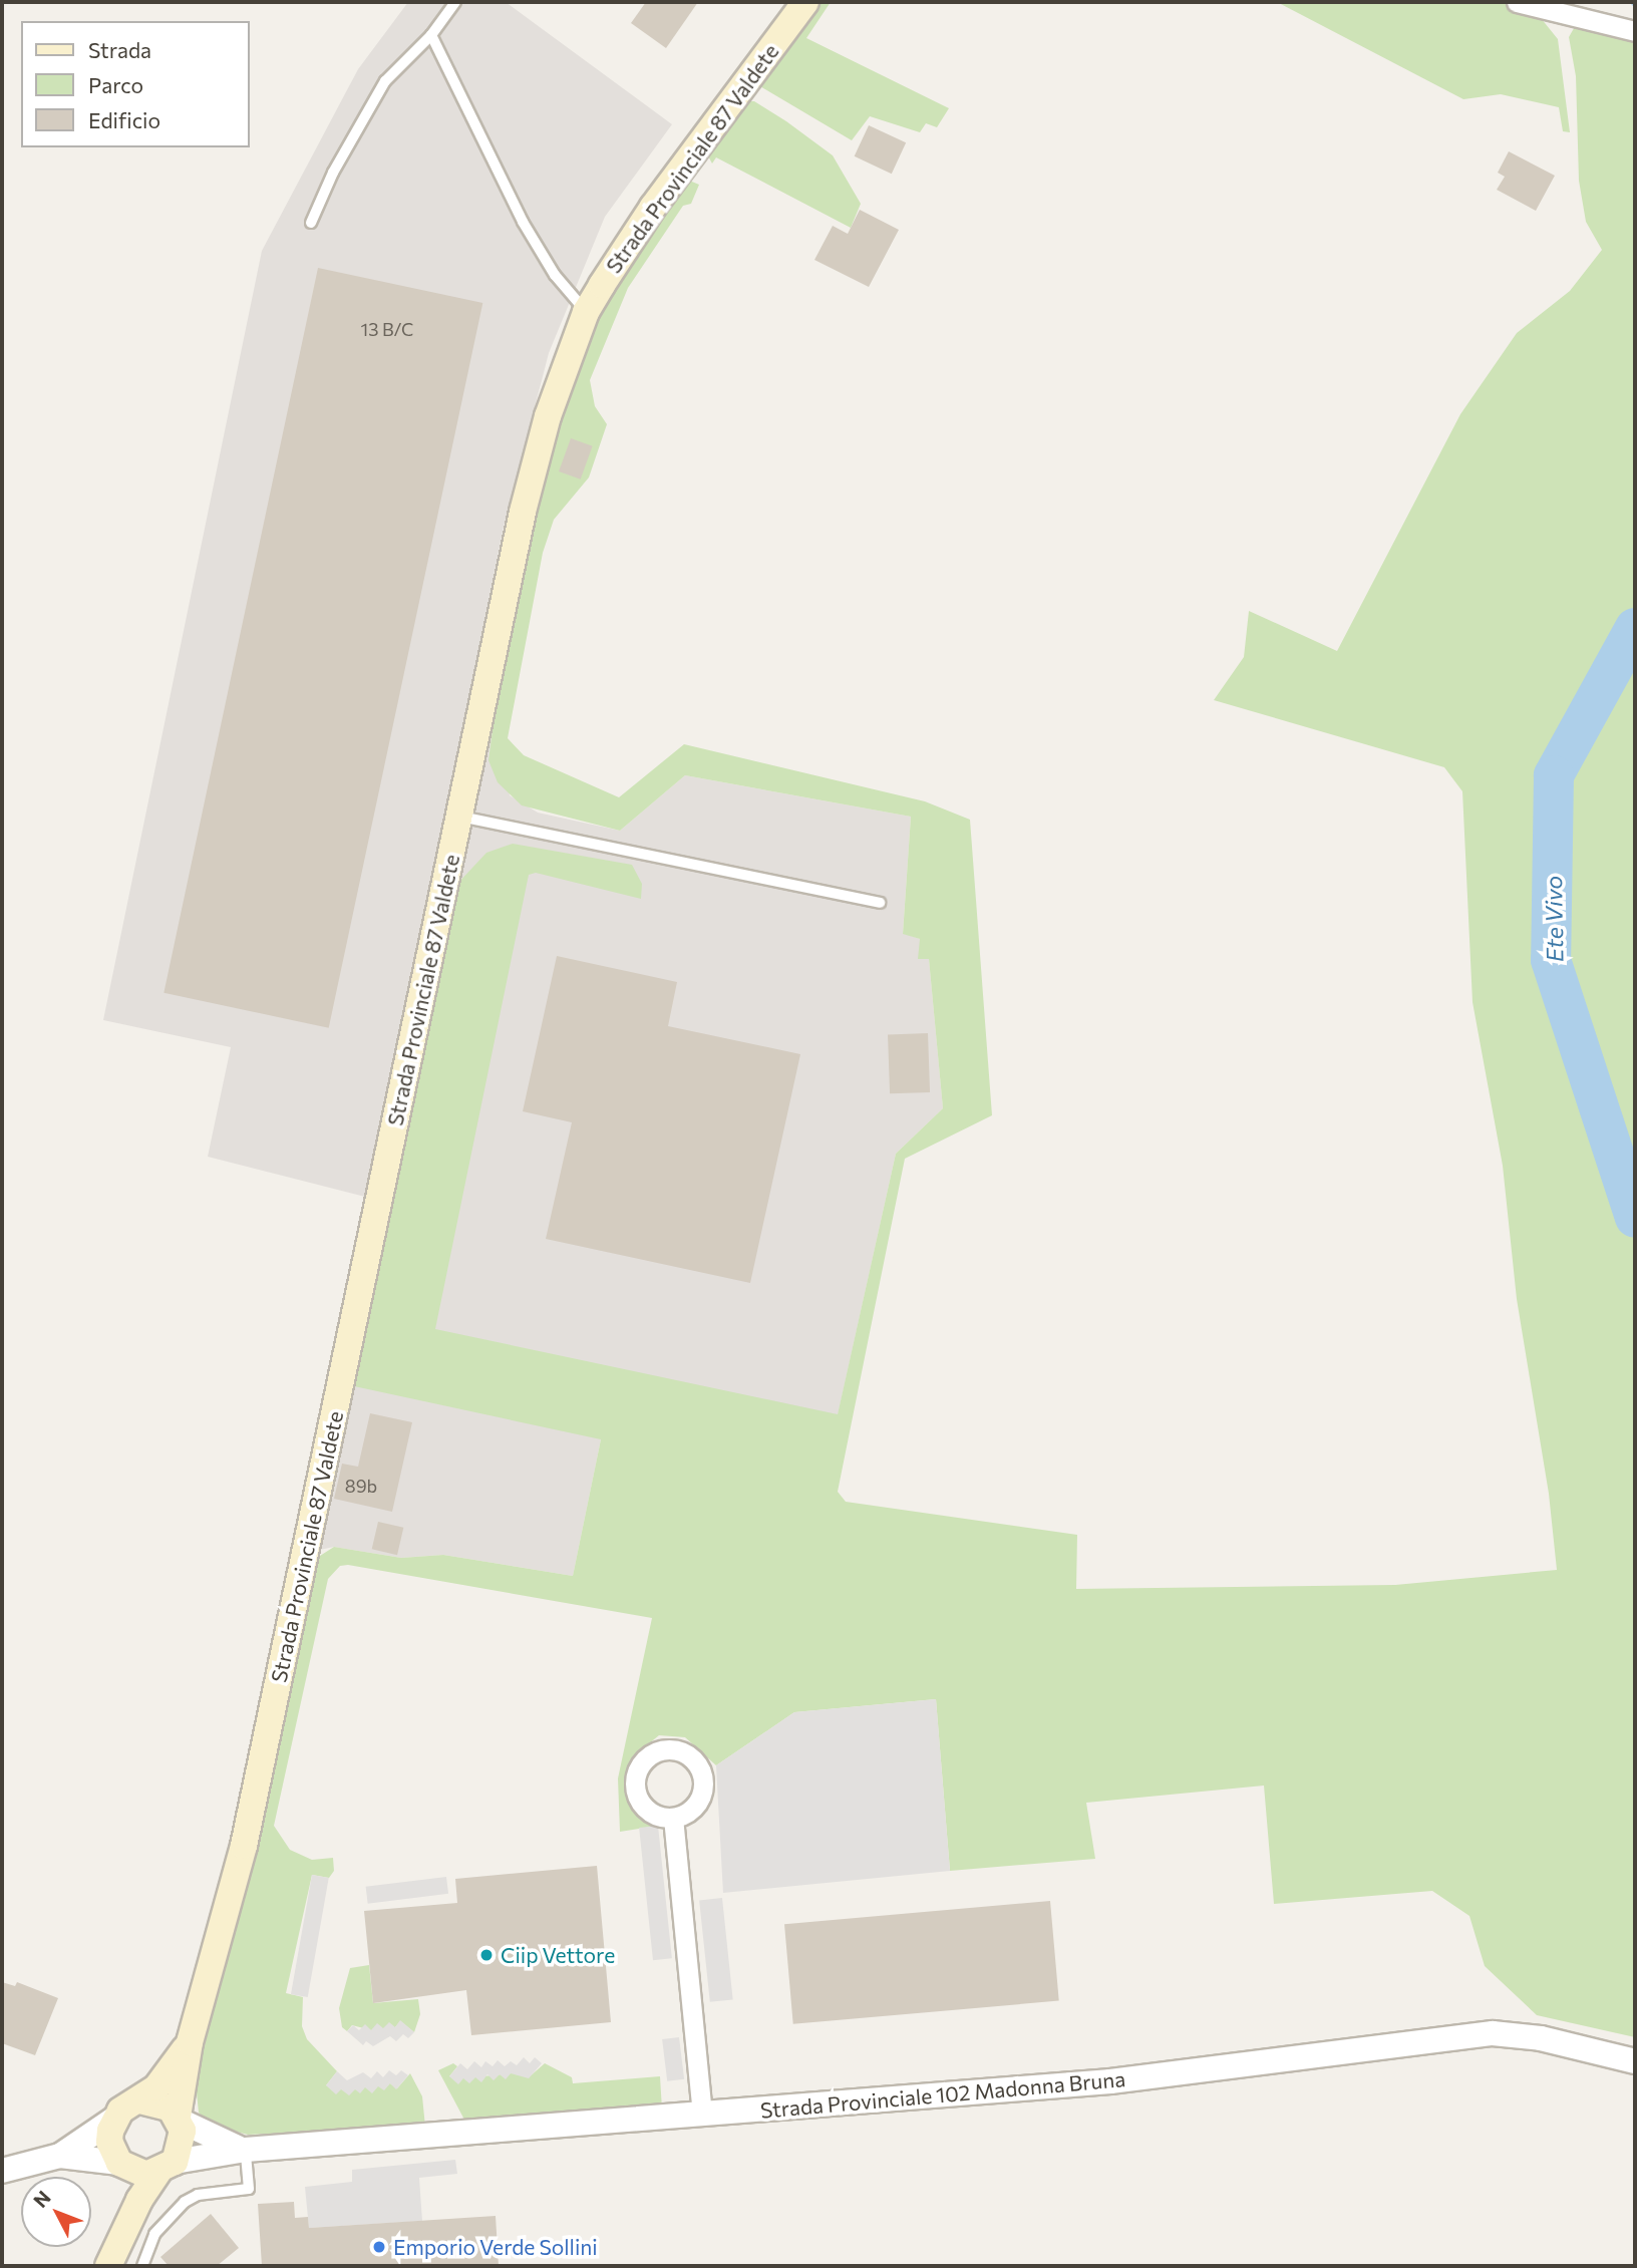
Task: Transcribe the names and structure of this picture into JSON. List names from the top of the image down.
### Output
{
  "streets": {
    "main road": ["Strada Provinciale 87 Valdete"],
    "street": ["Strada Provinciale 102 Madonna Bruna"]
  },
  "crossings": [
    ["Strada Provinciale 87 Valdete", "Strada Provinciale 102 Madonna Bruna"]
  ],
  "water": ["Ete Vivo"],
  "places": ["Ciip Vettore", "Emporio Verde Sollini"],
  "house_numbers": ["13 B/C", "89b"],
  "legend": ["Strada", "Parco", "Edificio"],
  "north": "top left"
}
